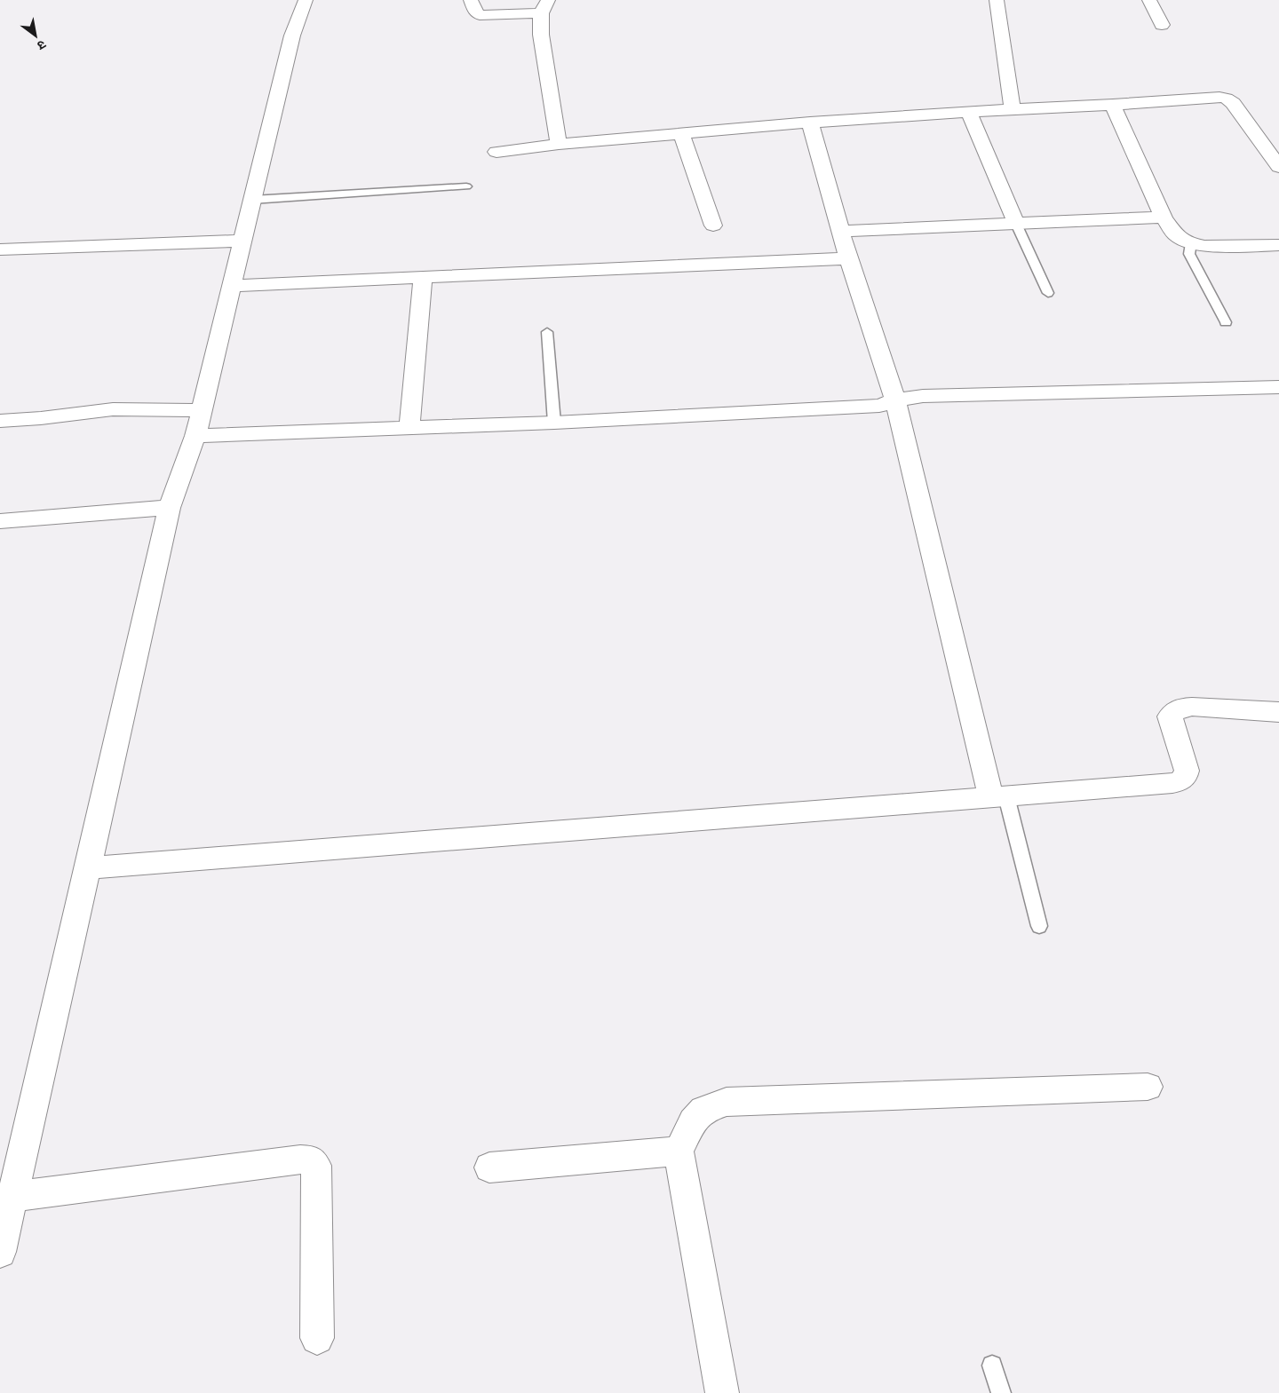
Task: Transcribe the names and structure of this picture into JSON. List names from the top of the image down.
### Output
{
  "north": "bottom right"
}
